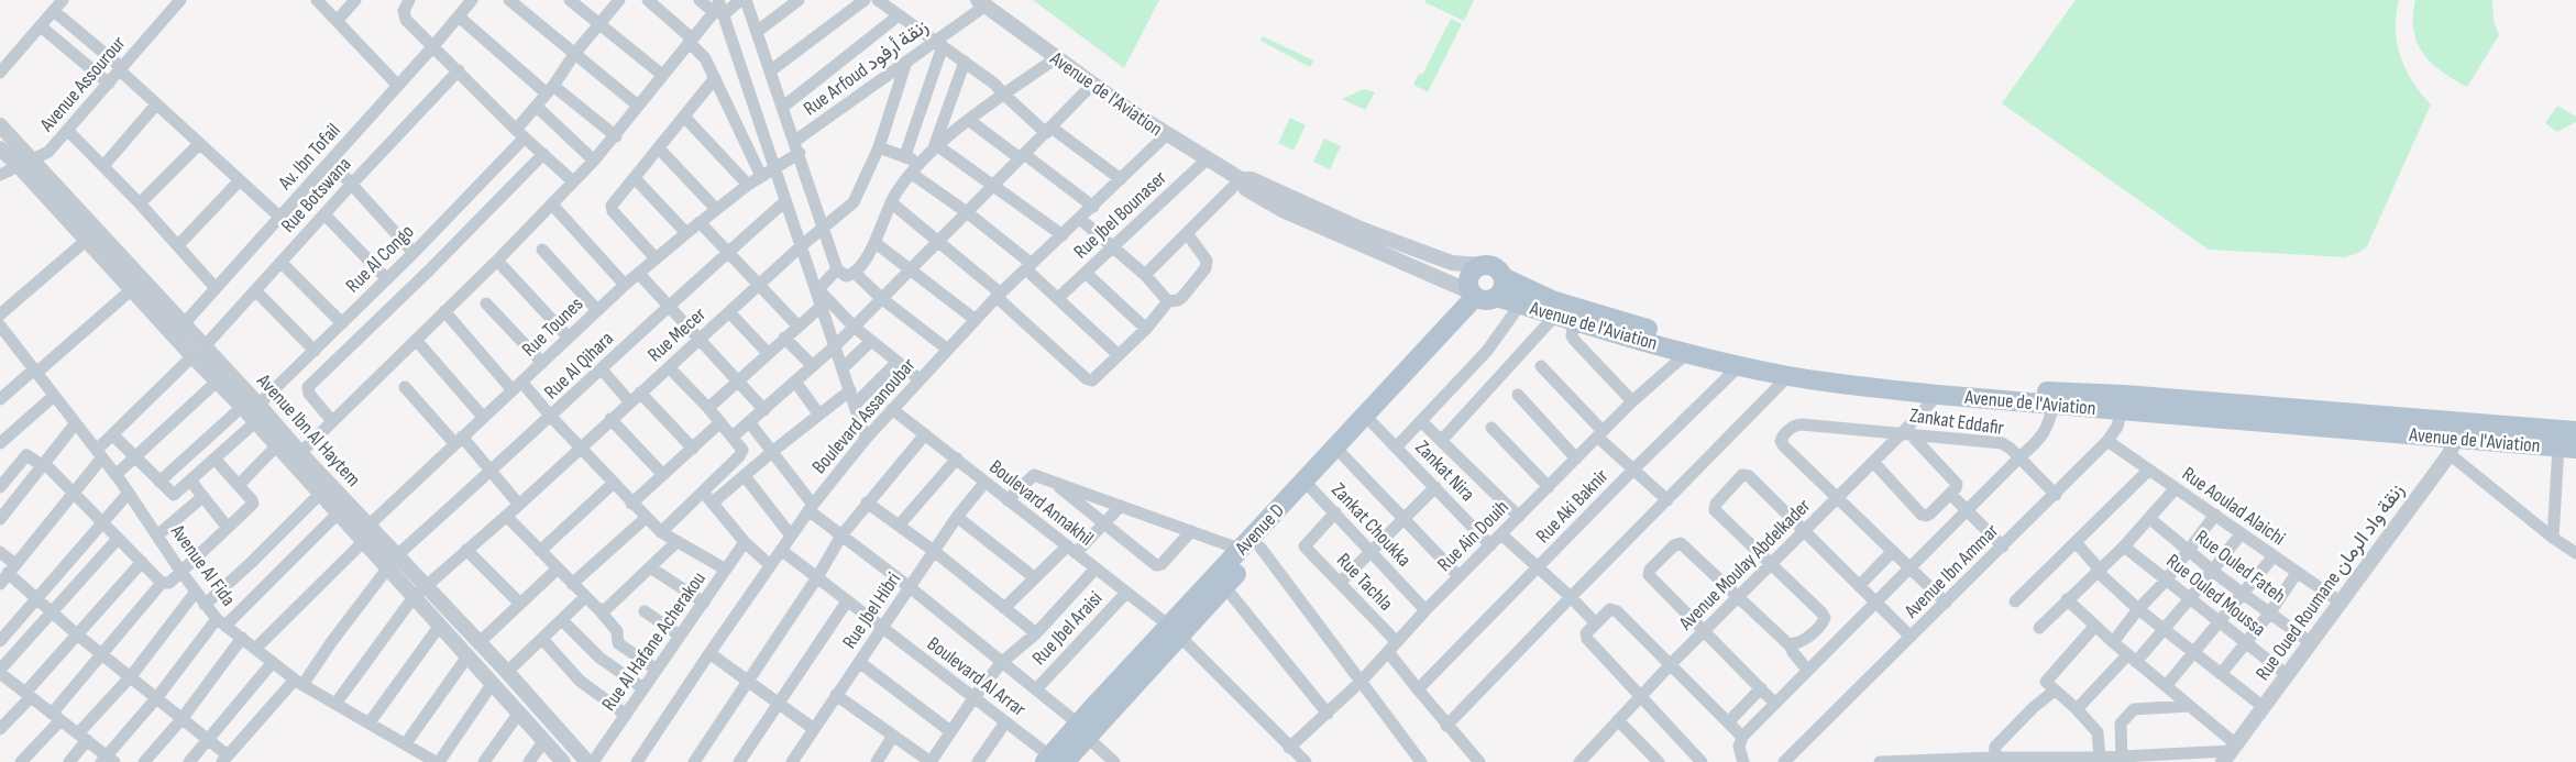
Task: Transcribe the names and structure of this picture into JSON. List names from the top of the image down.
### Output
{
  "streets": {
    "main road": ["Avenue de l'Aviation", "Avenue D"],
    "street": [
      "Rue Arfoud زنقة أرفود",
      "Avenue Assourour",
      "Av. Ibn Tofail",
      "Rue Botswana",
      "Rue Jbel Bounaser",
      "Rue Al Congo",
      "Rue Tounes",
      "Rue Mecer",
      "Rue Al Qihara",
      "Boulevard Assanoubar",
      "Zankat Eddafir",
      "Avenue Ibn Al Haytem",
      "Zankat Nira",
      "Boulevard Annakhil",
      "Rue Aki Baknir",
      "Rue Aoulad Alaichi",
      "Zankat Choukka",
      "Rue Ain Douih",
      "Avenue Moulay Abdelkader",
      "Avenue Al Fida",
      "Rue Ouled Fateh",
      "Avenue Ibn Ammar",
      "Rue Tachla",
      "Rue Oued Roumane زنقة واد الرمان",
      "Rue Ouled Moussa",
      "Rue Jbel Hibri",
      "Rue Jbel Araisi",
      "Rue Al Hafane Acherakou",
      "Boulevard Al Arrar"
    ]
  },
  "crossings": [
    ["Rue Arfoud زنقة أرفود", "Avenue de l'Aviation"],
    ["Rue Arfoud زنقة أرفود", "Rue Tounes"],
    ["Rue Arfoud زنقة أرفود", "Rue Mecer"],
    ["Avenue Assourour", "Avenue Ibn Al Haytem"],
    ["Avenue de l'Aviation", "Rue Jbel Bounaser"],
    ["Avenue de l'Aviation", "Boulevard Assanoubar"],
    ["Avenue de l'Aviation", "Rue Aki Baknir"],
    ["Avenue de l'Aviation", "Avenue D"],
    ["Avenue de l'Aviation", "Rue Ain Douih"],
    ["Avenue de l'Aviation", "Avenue Moulay Abdelkader"],
    ["Avenue de l'Aviation", "Avenue Ibn Ammar"],
    ["Avenue de l'Aviation", "Rue Oued Roumane زنقة واد الرمان"],
    ["Av. Ibn Tofail", "Avenue Ibn Al Haytem"],
    ["Rue Botswana", "Avenue Ibn Al Haytem"],
    ["Rue Botswana", "Avenue Al Fida"],
    ["Rue Al Congo", "Avenue Ibn Al Haytem"],
    ["Rue Tounes", "Avenue Ibn Al Haytem"],
    ["Rue Mecer", "Avenue Ibn Al Haytem"],
    ["Rue Mecer", "Avenue Al Fida"],
    ["Rue Al Qihara", "Avenue Ibn Al Haytem"],
    ["Rue Al Qihara", "Avenue Al Fida"],
    ["Boulevard Assanoubar", "Boulevard Annakhil"],
    ["Boulevard Assanoubar", "Boulevard Al Arrar"],
    ["Zankat Eddafir", "Avenue Moulay Abdelkader"],
    ["Zankat Eddafir", "Avenue Ibn Ammar"],
    ["Zankat Nira", "Avenue D"],
    ["Zankat Nira", "Rue Ain Douih"],
    ["Boulevard Annakhil", "Avenue D"],
    ["Boulevard Annakhil", "Rue Ain Douih"],
    ["Boulevard Annakhil", "Rue Jbel Hibri"],
    ["Boulevard Annakhil", "Rue Jbel Araisi"],
    ["Rue Aki Baknir", "Rue Tachla"],
    ["Rue Aoulad Alaichi", "Avenue Ibn Ammar"],
    ["Rue Aoulad Alaichi", "Rue Oued Roumane زنقة واد الرمان"],
    ["Zankat Choukka", "Avenue D"],
    ["Zankat Choukka", "Rue Ain Douih"],
    ["Zankat Choukka", "Rue Tachla"],
    ["Avenue D", "Boulevard Al Arrar"],
    ["Rue Ain Douih", "Rue Tachla"],
    ["Rue Ouled Fateh", "Rue Oued Roumane زنقة واد الرمان"],
    ["Rue Oued Roumane زنقة واد الرمان", "Rue Ouled Moussa"],
    ["Rue Jbel Hibri", "Boulevard Al Arrar"]
  ]
}
